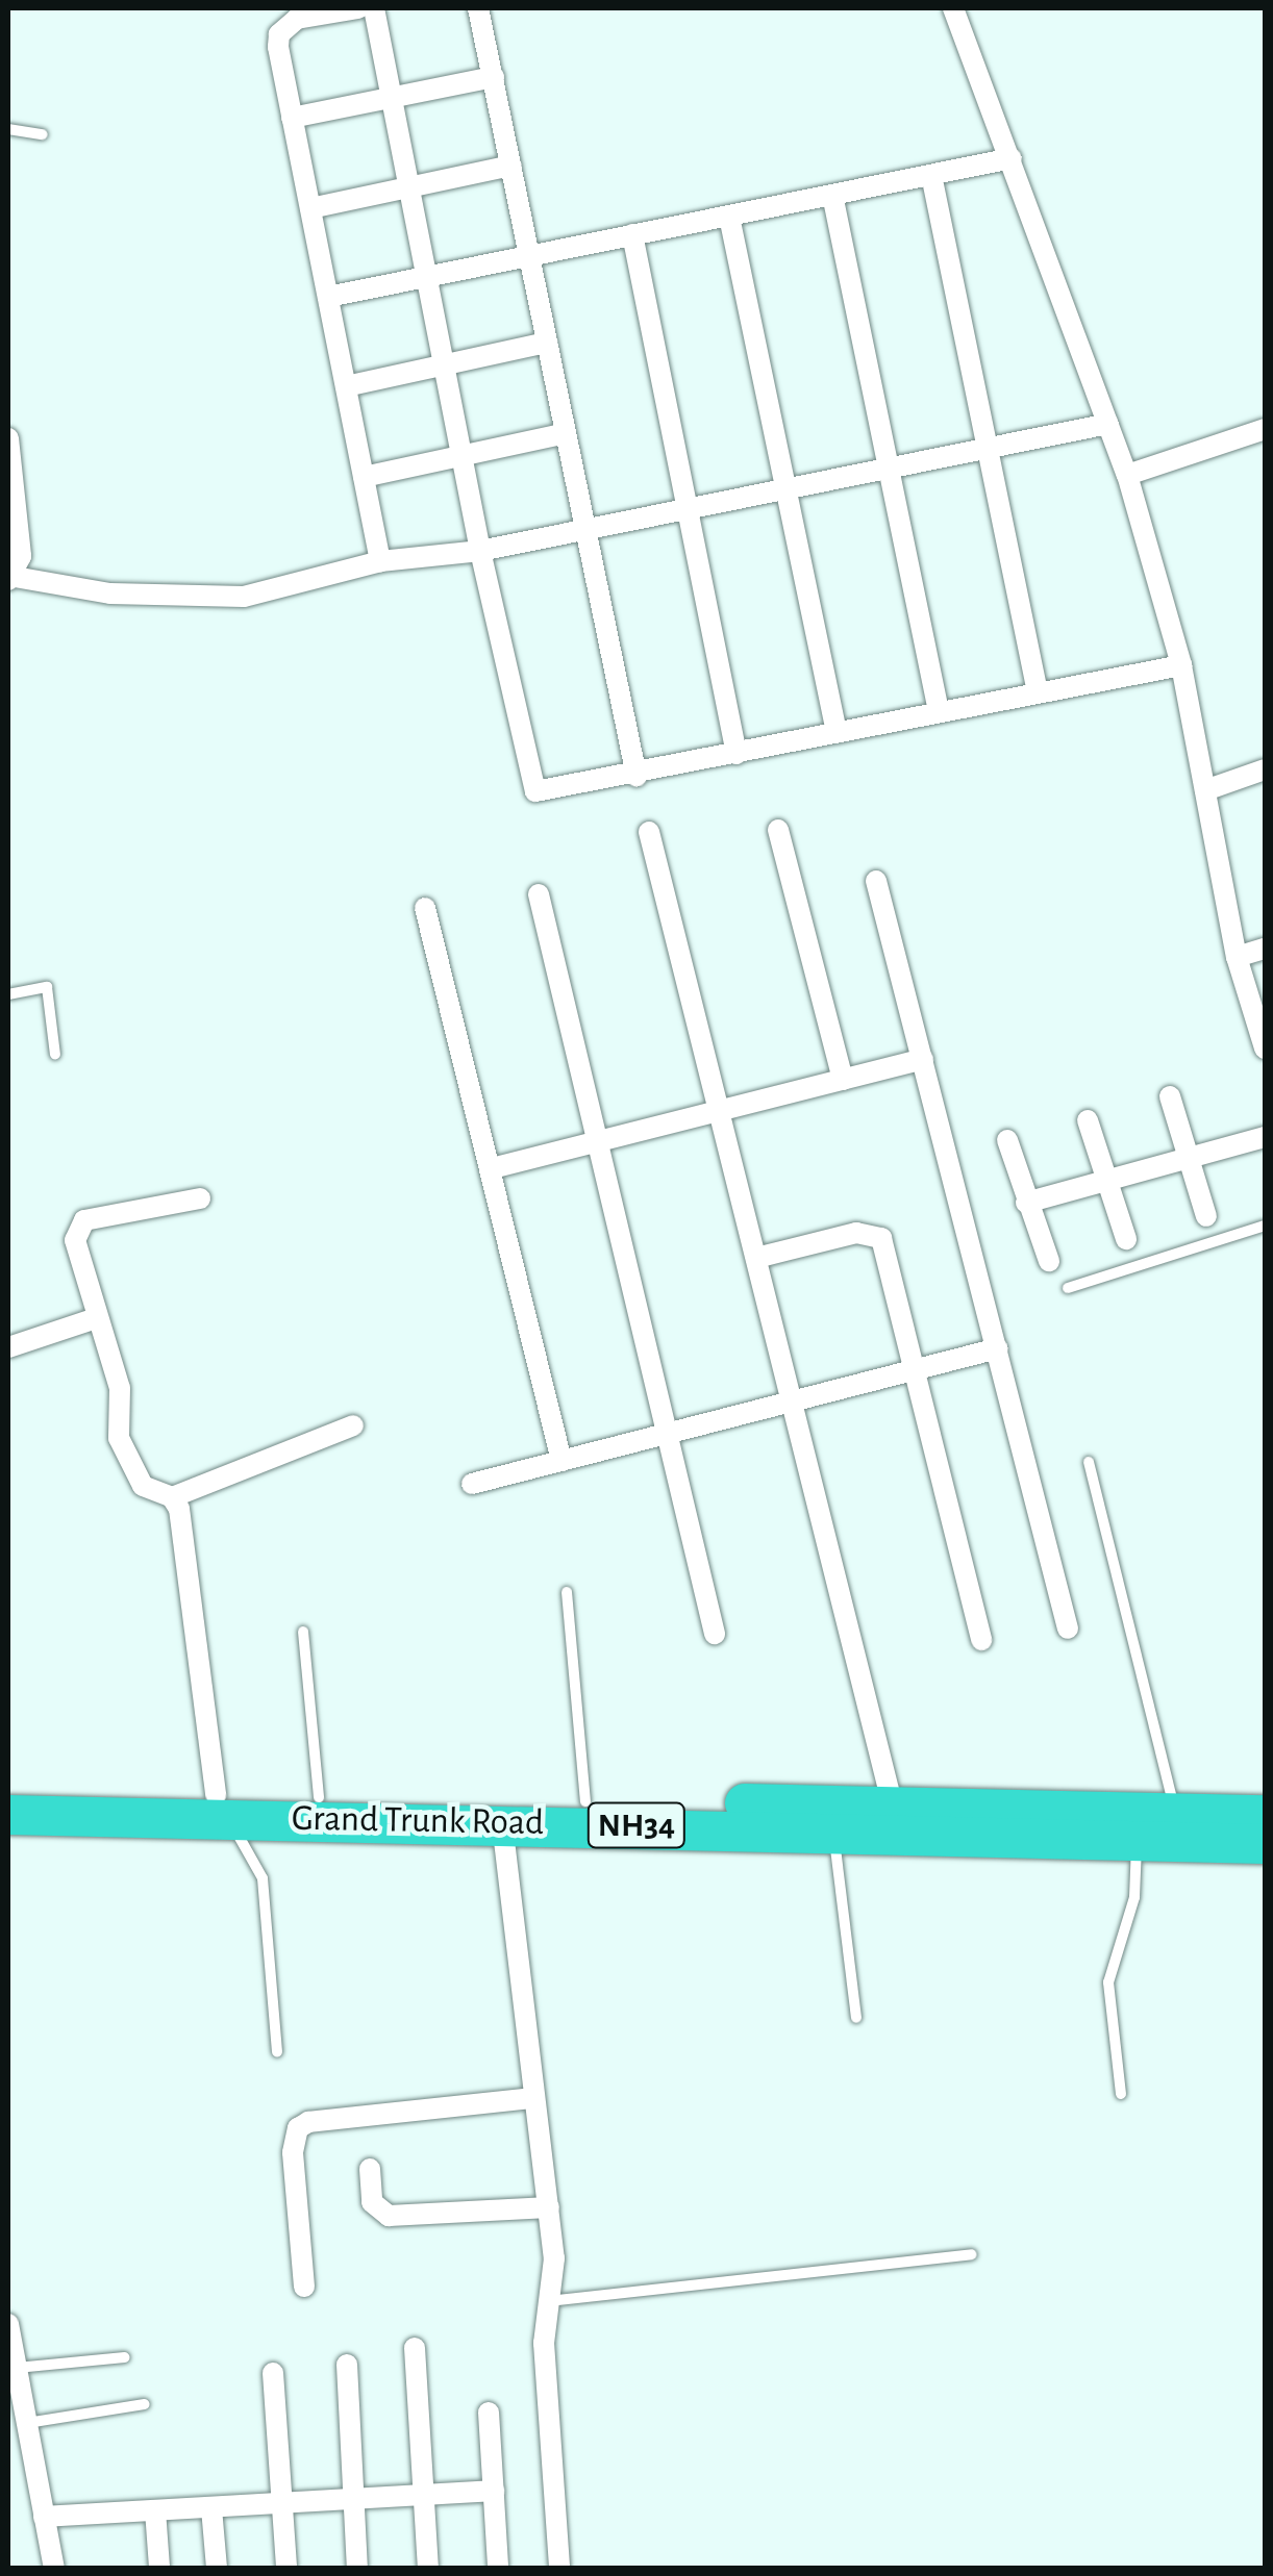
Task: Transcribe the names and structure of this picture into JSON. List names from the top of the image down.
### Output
{
  "streets": {
    "highway": ["Grand Trunk Road", "NH34"]
  }
}
